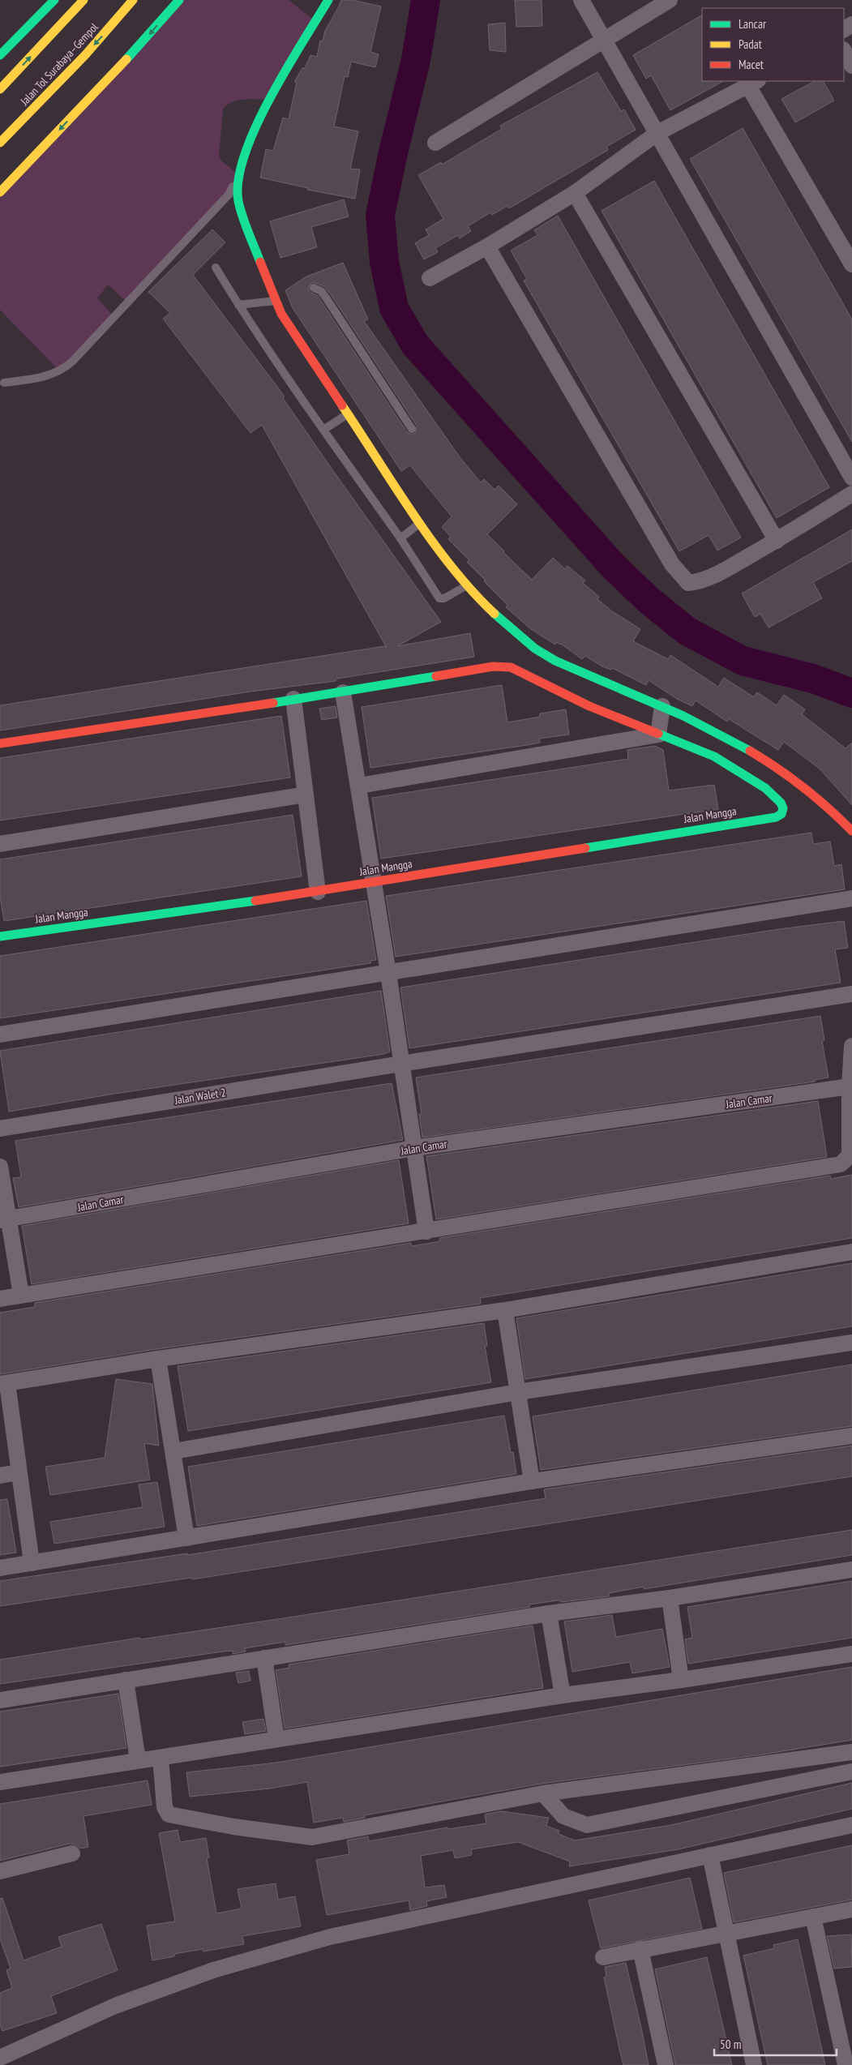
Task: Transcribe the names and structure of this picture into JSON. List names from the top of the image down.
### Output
{
  "streets": {
    "main road": ["Jalan Tol Surabaya–Gempol", "Jalan Mangga"],
    "street": ["Jalan Walet 2", "Jalan Camar"]
  },
  "legend": ["Lancar", "Padat", "Macet"],
  "scale_bar": "50 m"
}
